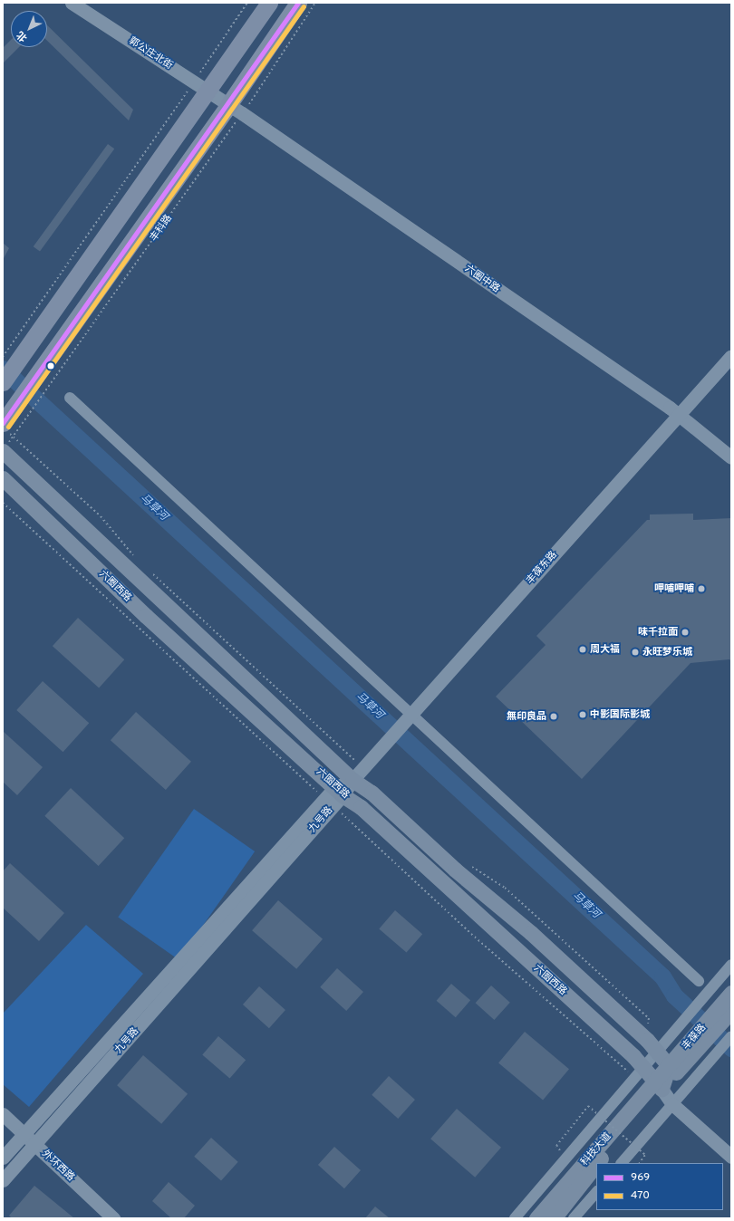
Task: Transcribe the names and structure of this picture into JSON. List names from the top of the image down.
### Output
{
  "streets": {
    "main road": [
      "丰科路",
      "六圈西路",
      "丰葆路",
      "科技大道"
    ],
    "street": [
      "郭公庄北街",
      "六圈中路",
      "丰葆东路",
      "九号路",
      "外环西路"
    ]
  },
  "crossings": [
    ["郭公庄北街", "丰科路"],
    ["郭公庄北街", "六圈中路"],
    ["丰科路", "六圈中路"],
    ["丰科路", "六圈西路"],
    ["六圈中路", "丰葆东路"],
    ["丰葆东路", "六圈西路"],
    ["丰葆东路", "九号路"],
    ["六圈西路", "九号路"],
    ["六圈西路", "丰葆路"],
    ["六圈西路", "科技大道"],
    ["九号路", "外环西路"],
    ["丰葆路", "科技大道"]
  ],
  "water": ["马草河"],
  "places": [
    "呷哺呷哺",
    "味千拉面",
    "周大福",
    "永旺梦乐城",
    "中影国际影城",
    "無印良品"
  ],
  "lines": ["transit line 969", "transit line 470"],
  "legend": ["969", "470"],
  "north": "bottom left"
}
